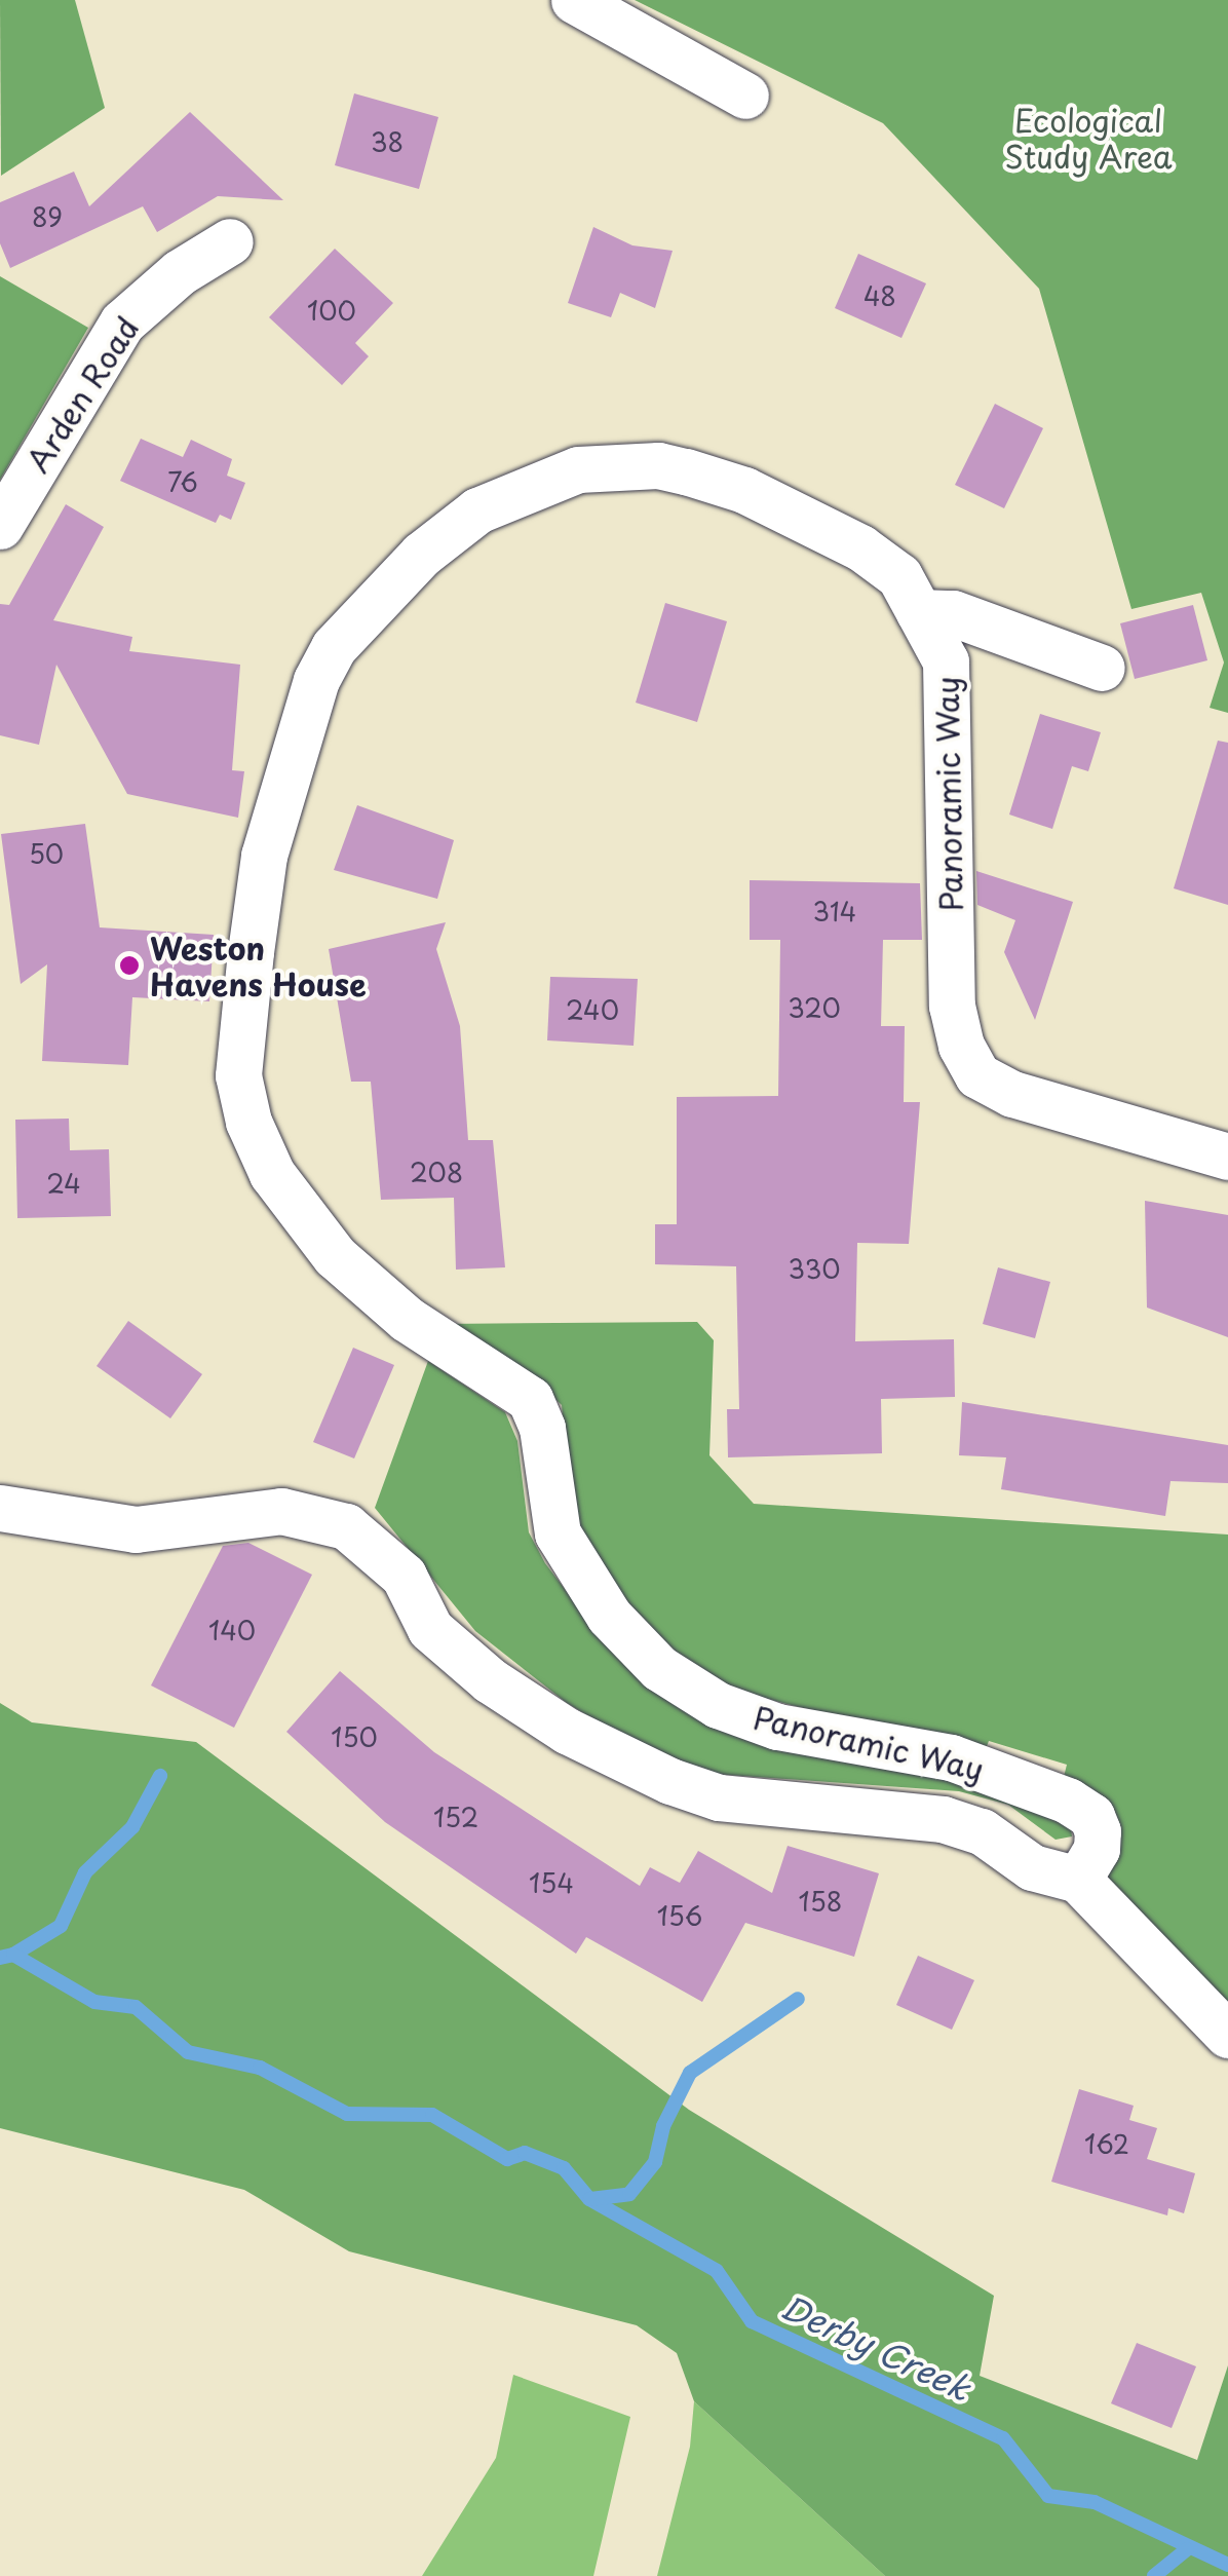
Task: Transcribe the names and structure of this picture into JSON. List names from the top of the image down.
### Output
{
  "streets": {
    "street": ["Arden Road", "Panoramic Way"]
  },
  "water": ["Derby Creek"],
  "parks": ["Ecological Study Area"],
  "places": ["Weston Havens House"],
  "house_numbers": [
    "38",
    "89",
    "48",
    "100",
    "76",
    "50",
    "314",
    "320",
    "240",
    "208",
    "24",
    "330",
    "140",
    "150",
    "152",
    "154",
    "158",
    "156",
    "162"
  ]
}
